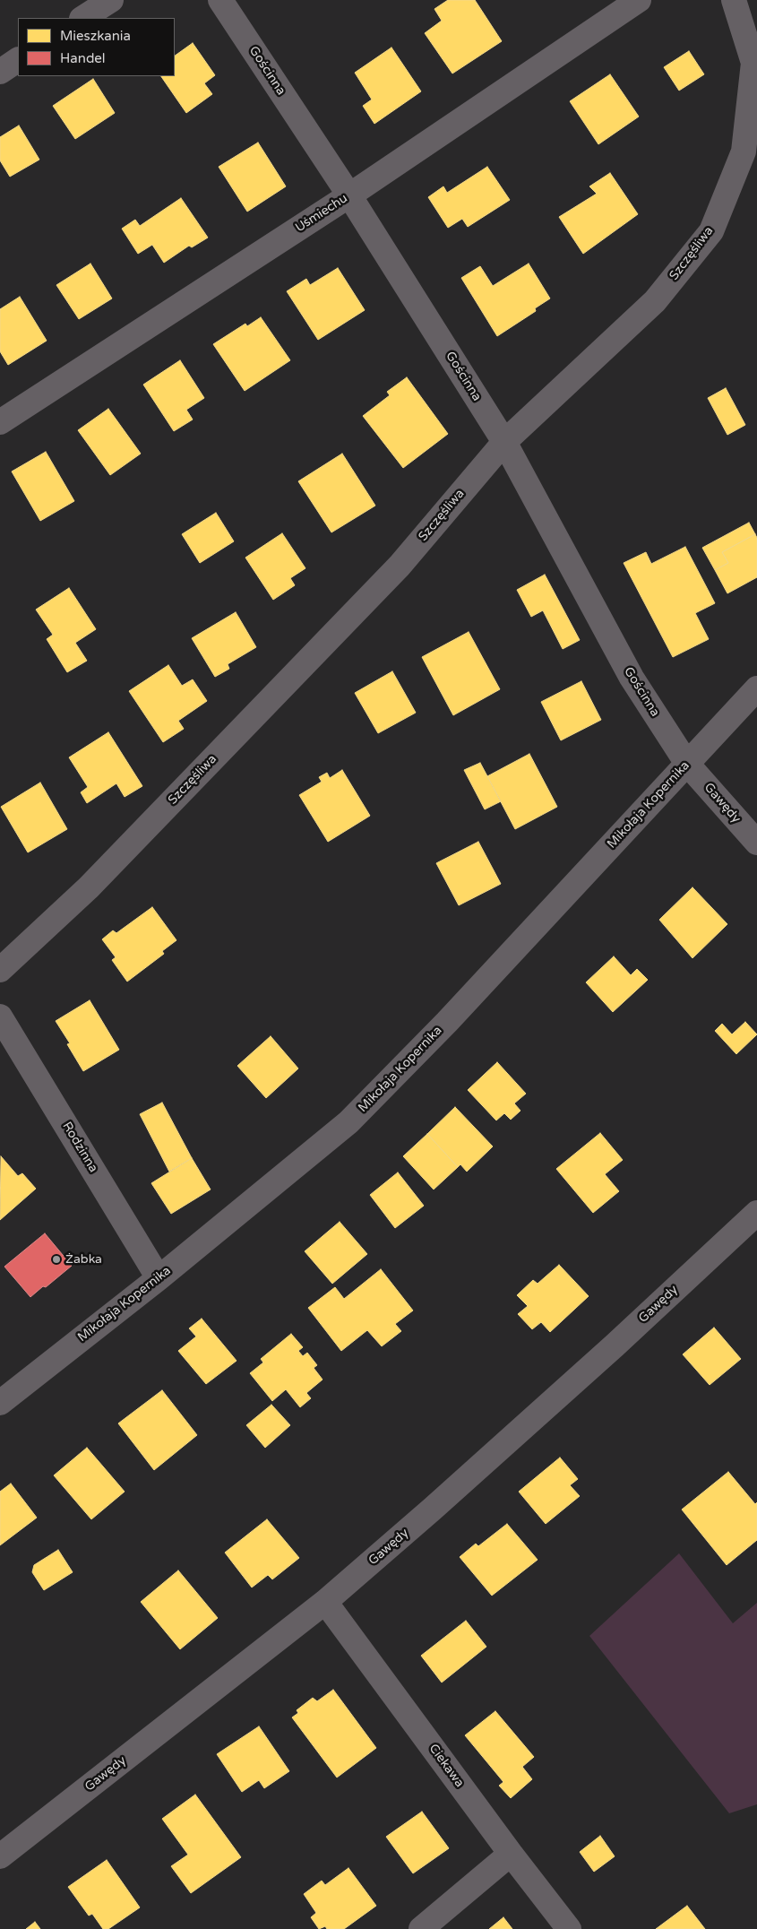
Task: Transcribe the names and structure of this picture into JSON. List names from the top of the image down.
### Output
{
  "streets": {
    "street": [
      "Gościnna",
      "Uśmiechu",
      "Szczęśliwa",
      "Gawędy",
      "Mikołaja Kopernika",
      "Rodzinna",
      "Ciekawa"
    ]
  },
  "crossings": [
    ["Gościnna", "Uśmiechu"],
    ["Gościnna", "Szczęśliwa"],
    ["Gościnna", "Gawędy"],
    ["Gościnna", "Mikołaja Kopernika"],
    ["Gawędy", "Mikołaja Kopernika"],
    ["Gawędy", "Ciekawa"],
    ["Mikołaja Kopernika", "Rodzinna"]
  ],
  "places": ["Żabka"],
  "legend": ["Mieszkania", "Handel"]
}
